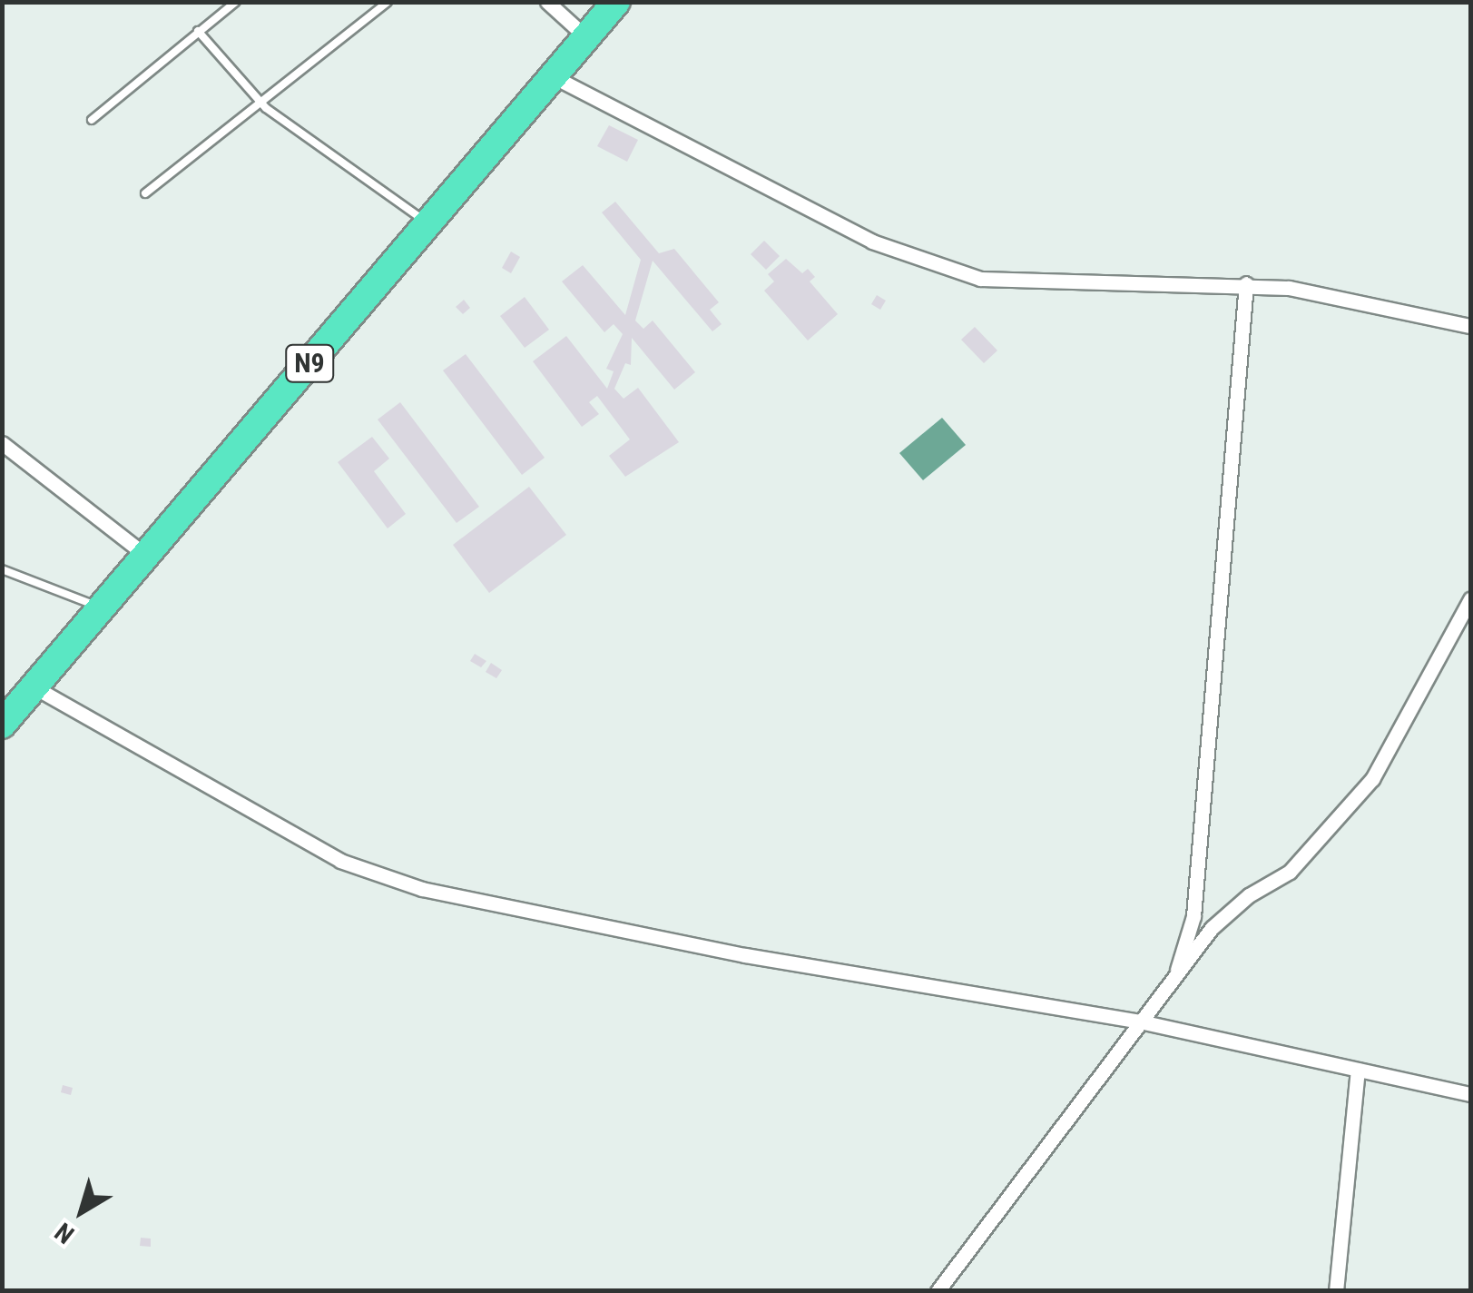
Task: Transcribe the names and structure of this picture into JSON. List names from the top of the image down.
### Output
{
  "streets": {
    "highway": ["N9"]
  },
  "north": "bottom left"
}
